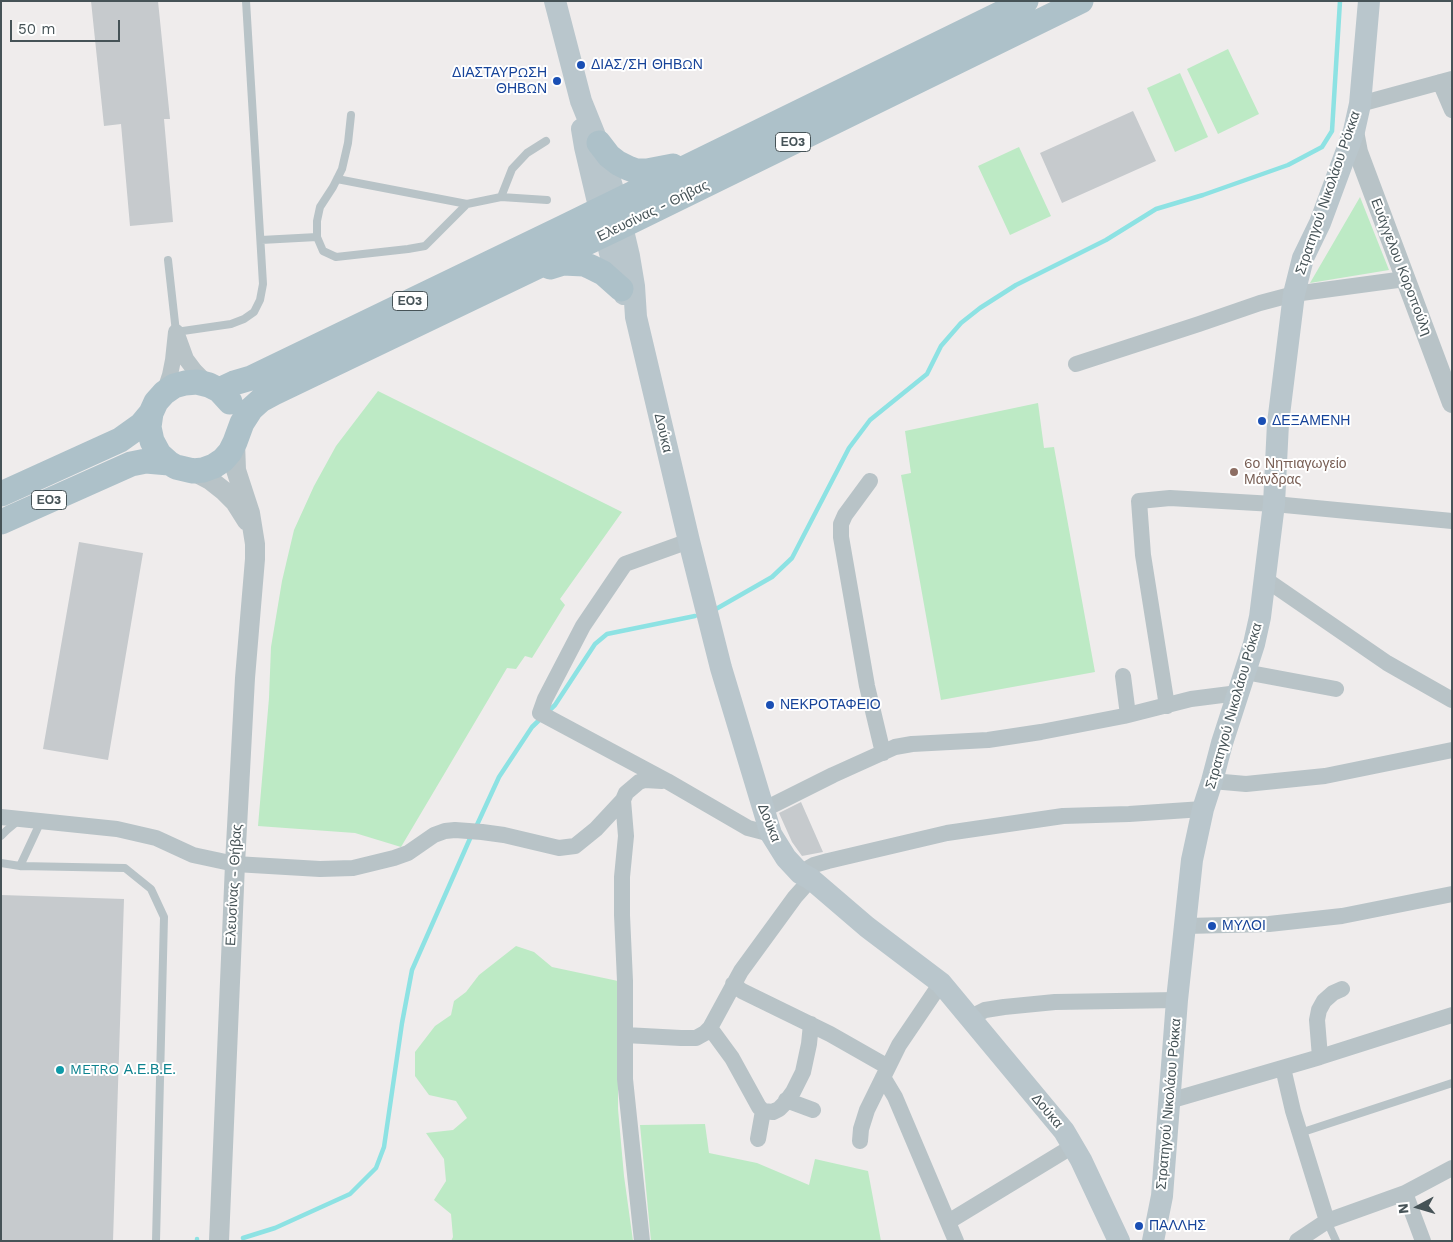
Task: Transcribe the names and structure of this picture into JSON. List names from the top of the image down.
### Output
{
  "streets": {
    "main road": [
      "ΕΟ3",
      "Στρατηγού Νικολάου Ρόκκα",
      "Ελευσίνας - Θήβας",
      "Δούκα"
    ],
    "street": ["Ευάγγελου Κοροπούλη"]
  },
  "crossings": [
    ["ΕΟ3", "Ελευσίνας - Θήβας"],
    ["ΕΟ3", "Δούκα"],
    ["Στρατηγού Νικολάου Ρόκκα", "Ευάγγελου Κοροπούλη"],
    ["Ελευσίνας - Θήβας", "Δούκα"]
  ],
  "places": [
    "ΔΙΑΣ/ΣΗ ΘΗΒΩΝ",
    "ΔΙΑΣΤΑΥΡΩΣΗ ΘΗΒΩΝ",
    "ΔΕΞΑΜΕΝΗ",
    "6ο Νηπιαγωγείο Μάνδρας",
    "ΝΕΚΡΟΤΑΦΕΙΟ",
    "ΜΥΛΟΙ",
    "METRO Α.Ε.Β.Ε.",
    "ΠΑΛΛΗΣ"
  ],
  "scale_bar": "50 m",
  "north": "left"
}
